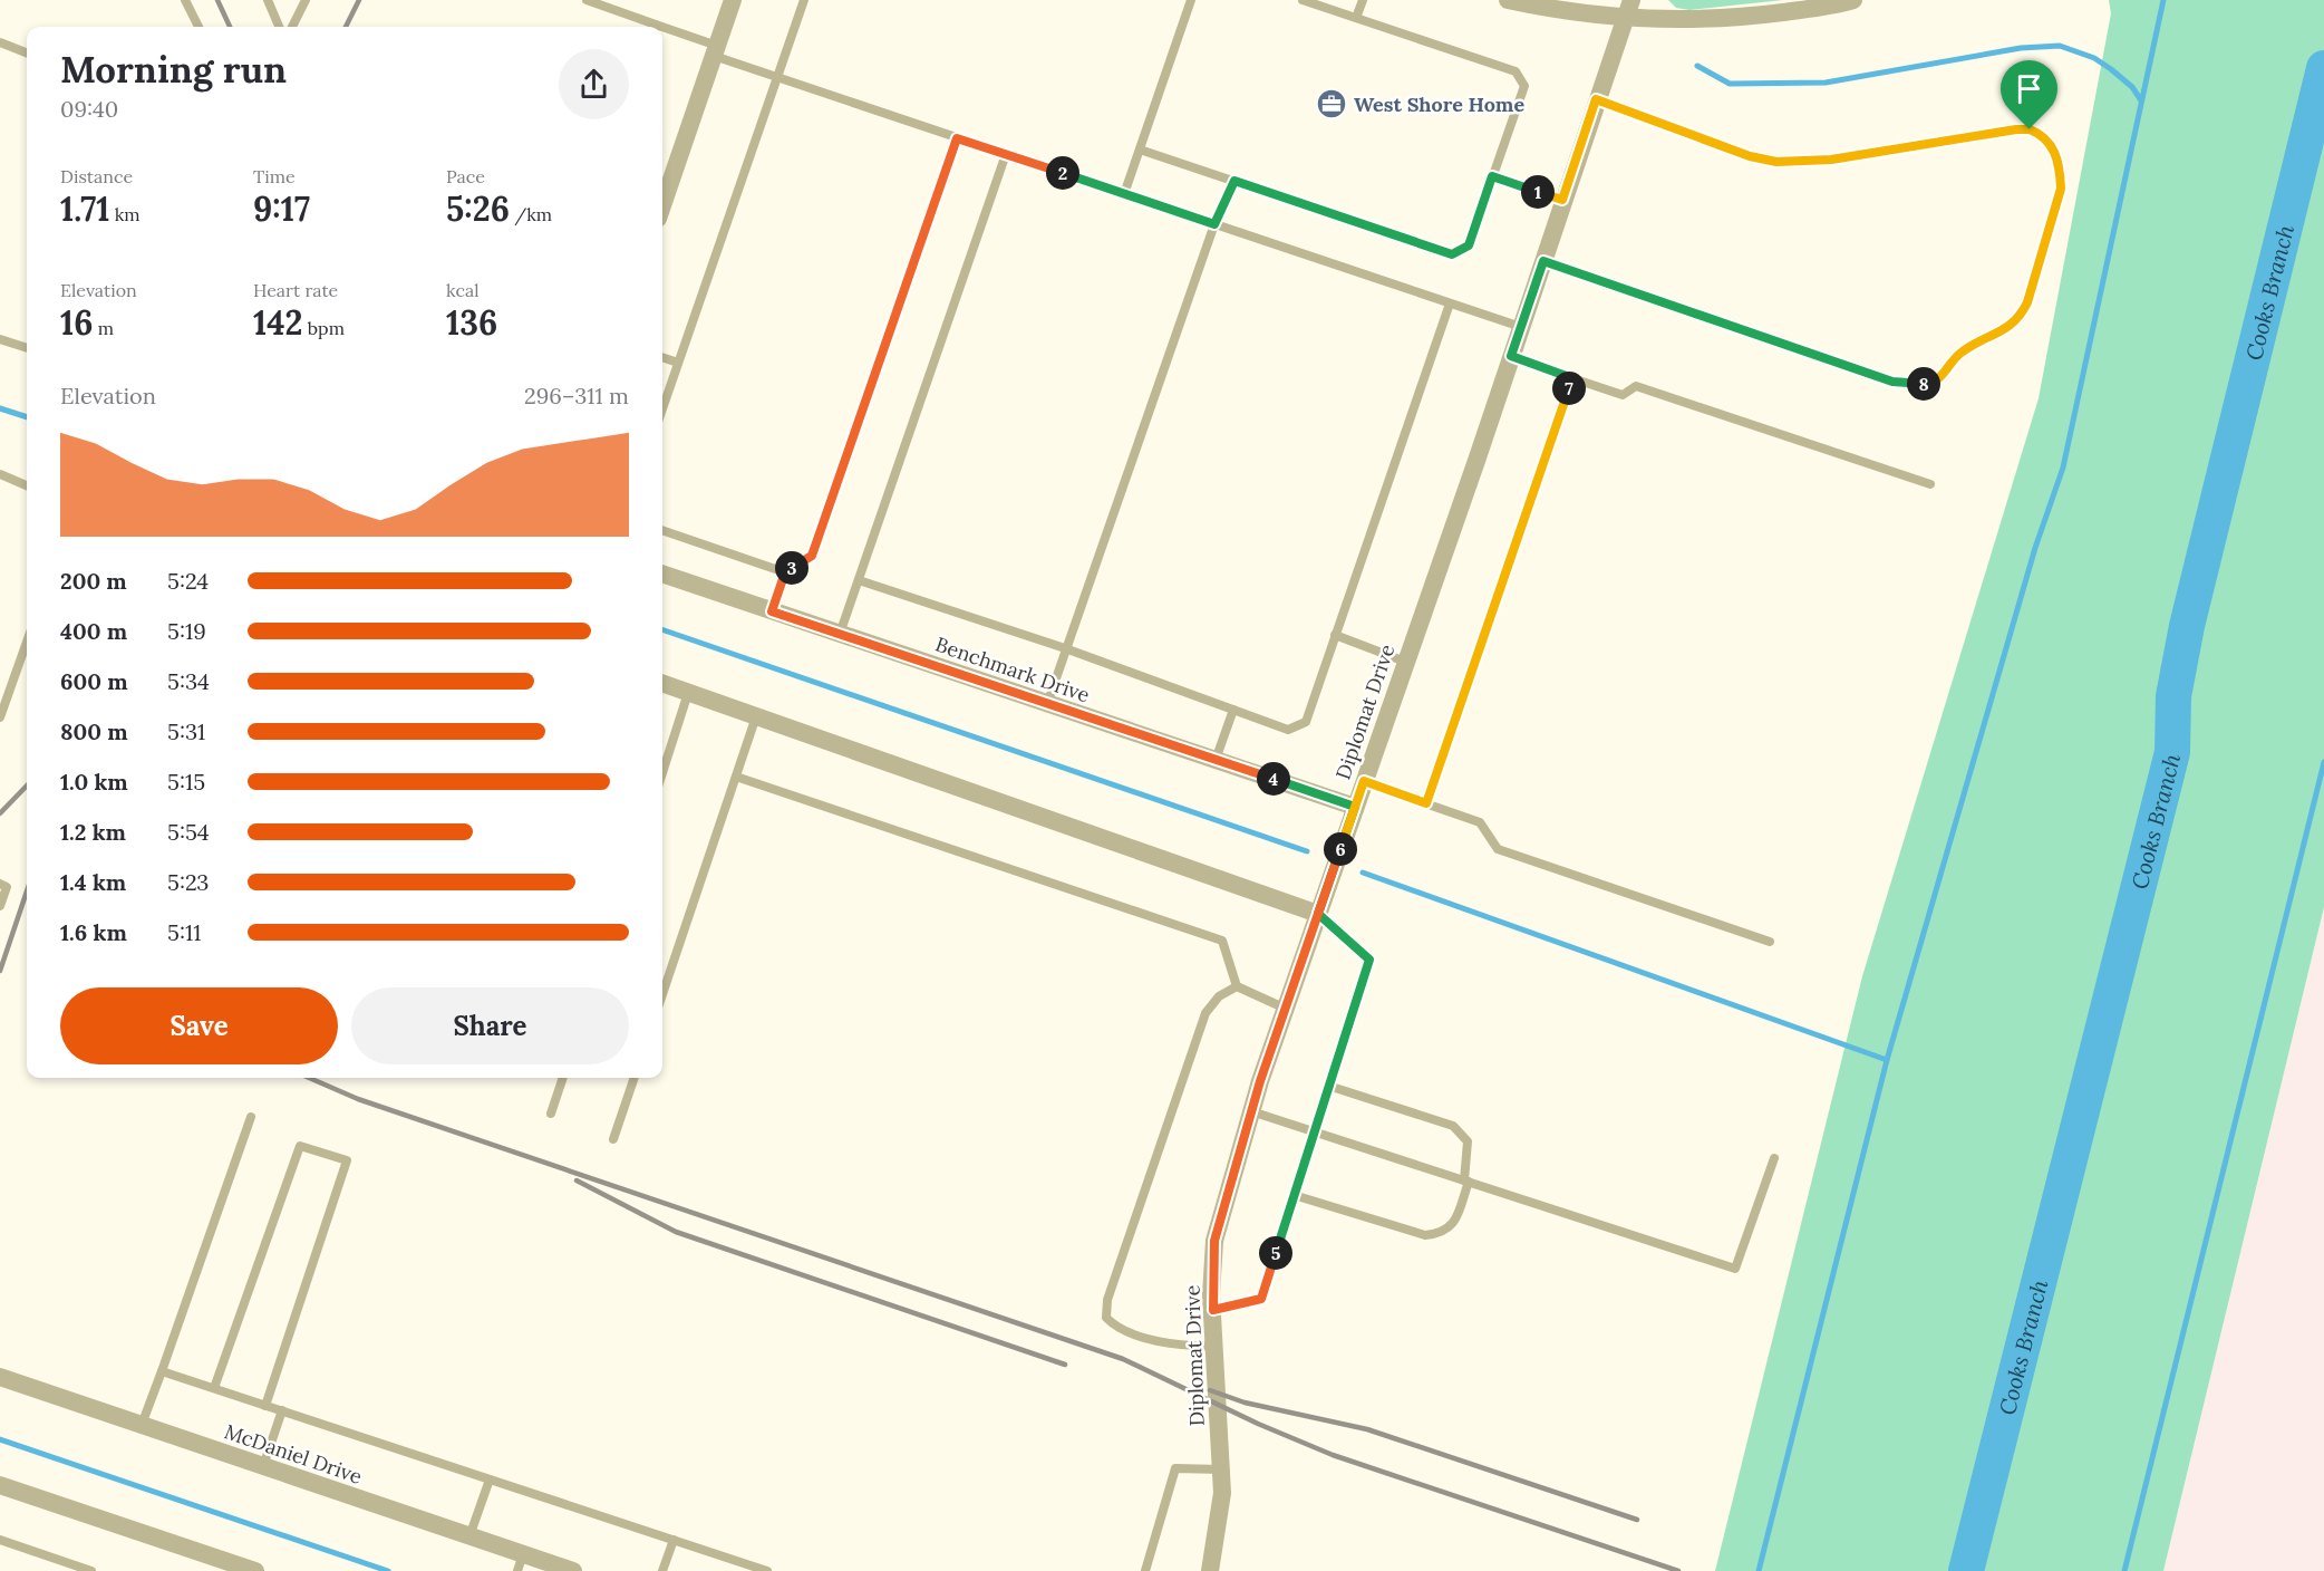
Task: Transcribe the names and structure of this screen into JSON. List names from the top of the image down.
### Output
{
  "streets": {
    "street": ["Benchmark Drive", "Diplomat Drive", "McDaniel Drive"]
  },
  "crossings": [
    ["Benchmark Drive", "Diplomat Drive"]
  ],
  "water": ["Cooks Branch"],
  "places": {
    "office": ["West Shore Home"]
  },
  "page": {
    "heading": ["Morning run", "09:40"],
    "stats": [
      ["Distance", "1.71 km"],
      ["Time", "9:17"],
      ["Pace", "5:26 /km"],
      ["Elevation", "16 m"],
      ["Heart rate", "142 bpm"],
      ["kcal", "136"]
    ],
    "pins": [
      "2",
      "1",
      "8",
      "7",
      "3",
      "4",
      "6",
      "5"
    ],
    "chart": ["Elevation", "296–311 m"],
    "list": [
      {
        "name": "200 m",
        "note": "5:24"
      },
      {
        "name": "400 m",
        "note": "5:19"
      },
      {
        "name": "600 m",
        "note": "5:34"
      },
      {
        "name": "800 m",
        "note": "5:31"
      },
      {
        "name": "1.0 km",
        "note": "5:15"
      },
      {
        "name": "1.2 km",
        "note": "5:54"
      },
      {
        "name": "1.4 km",
        "note": "5:23"
      },
      {
        "name": "1.6 km",
        "note": "5:11"
      }
    ],
    "buttons": ["Save", "Share"]
  }
}
